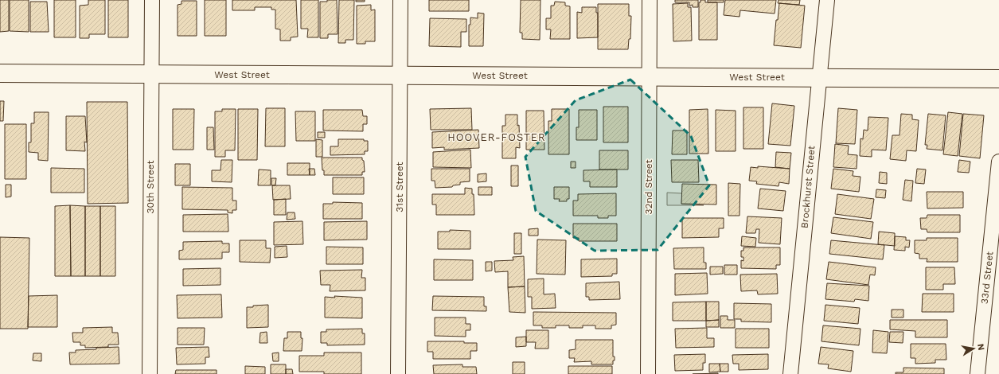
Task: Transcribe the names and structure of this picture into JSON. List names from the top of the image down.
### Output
{
  "streets": {
    "street": [
      "West Street",
      "30th Street",
      "31st Street",
      "32nd Street",
      "Brockhurst Street",
      "33rd Street"
    ]
  },
  "crossings": [
    ["West Street", "30th Street"],
    ["West Street", "31st Street"],
    ["West Street", "32nd Street"],
    ["West Street", "Brockhurst Street"]
  ],
  "districts": ["HOOVER-FOSTER"],
  "north": "right"
}
